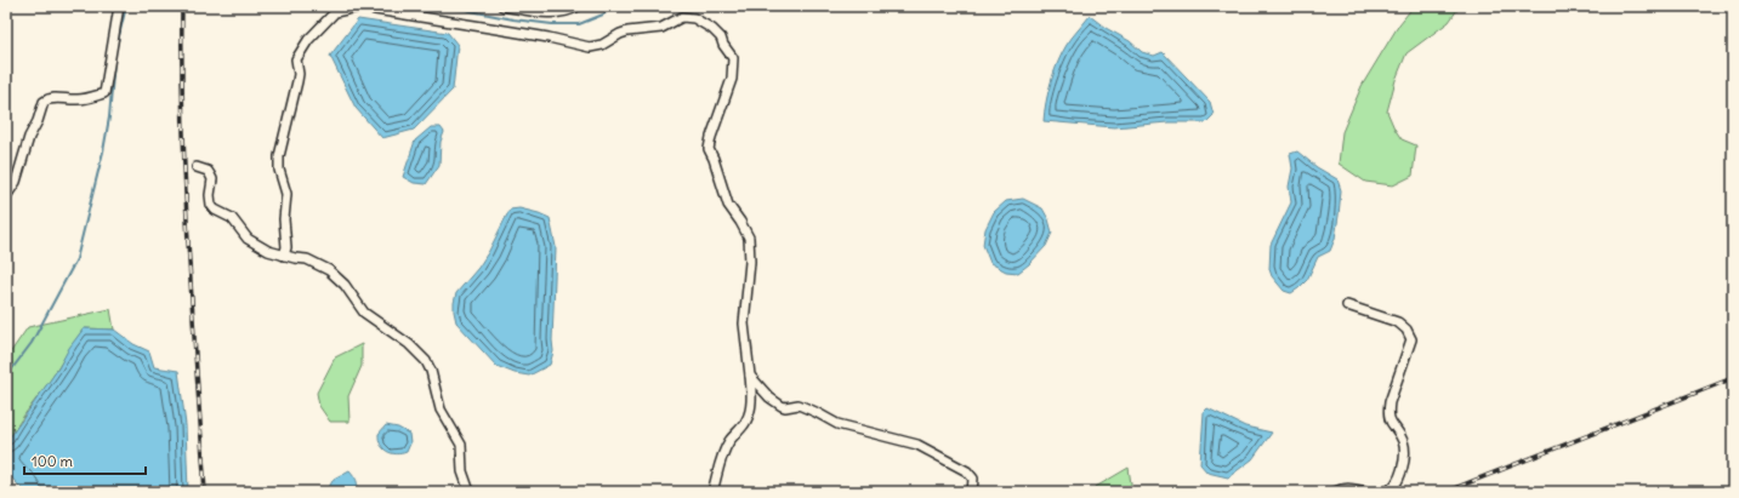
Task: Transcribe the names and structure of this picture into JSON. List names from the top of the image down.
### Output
{
  "scale_bar": "100 m"
}
